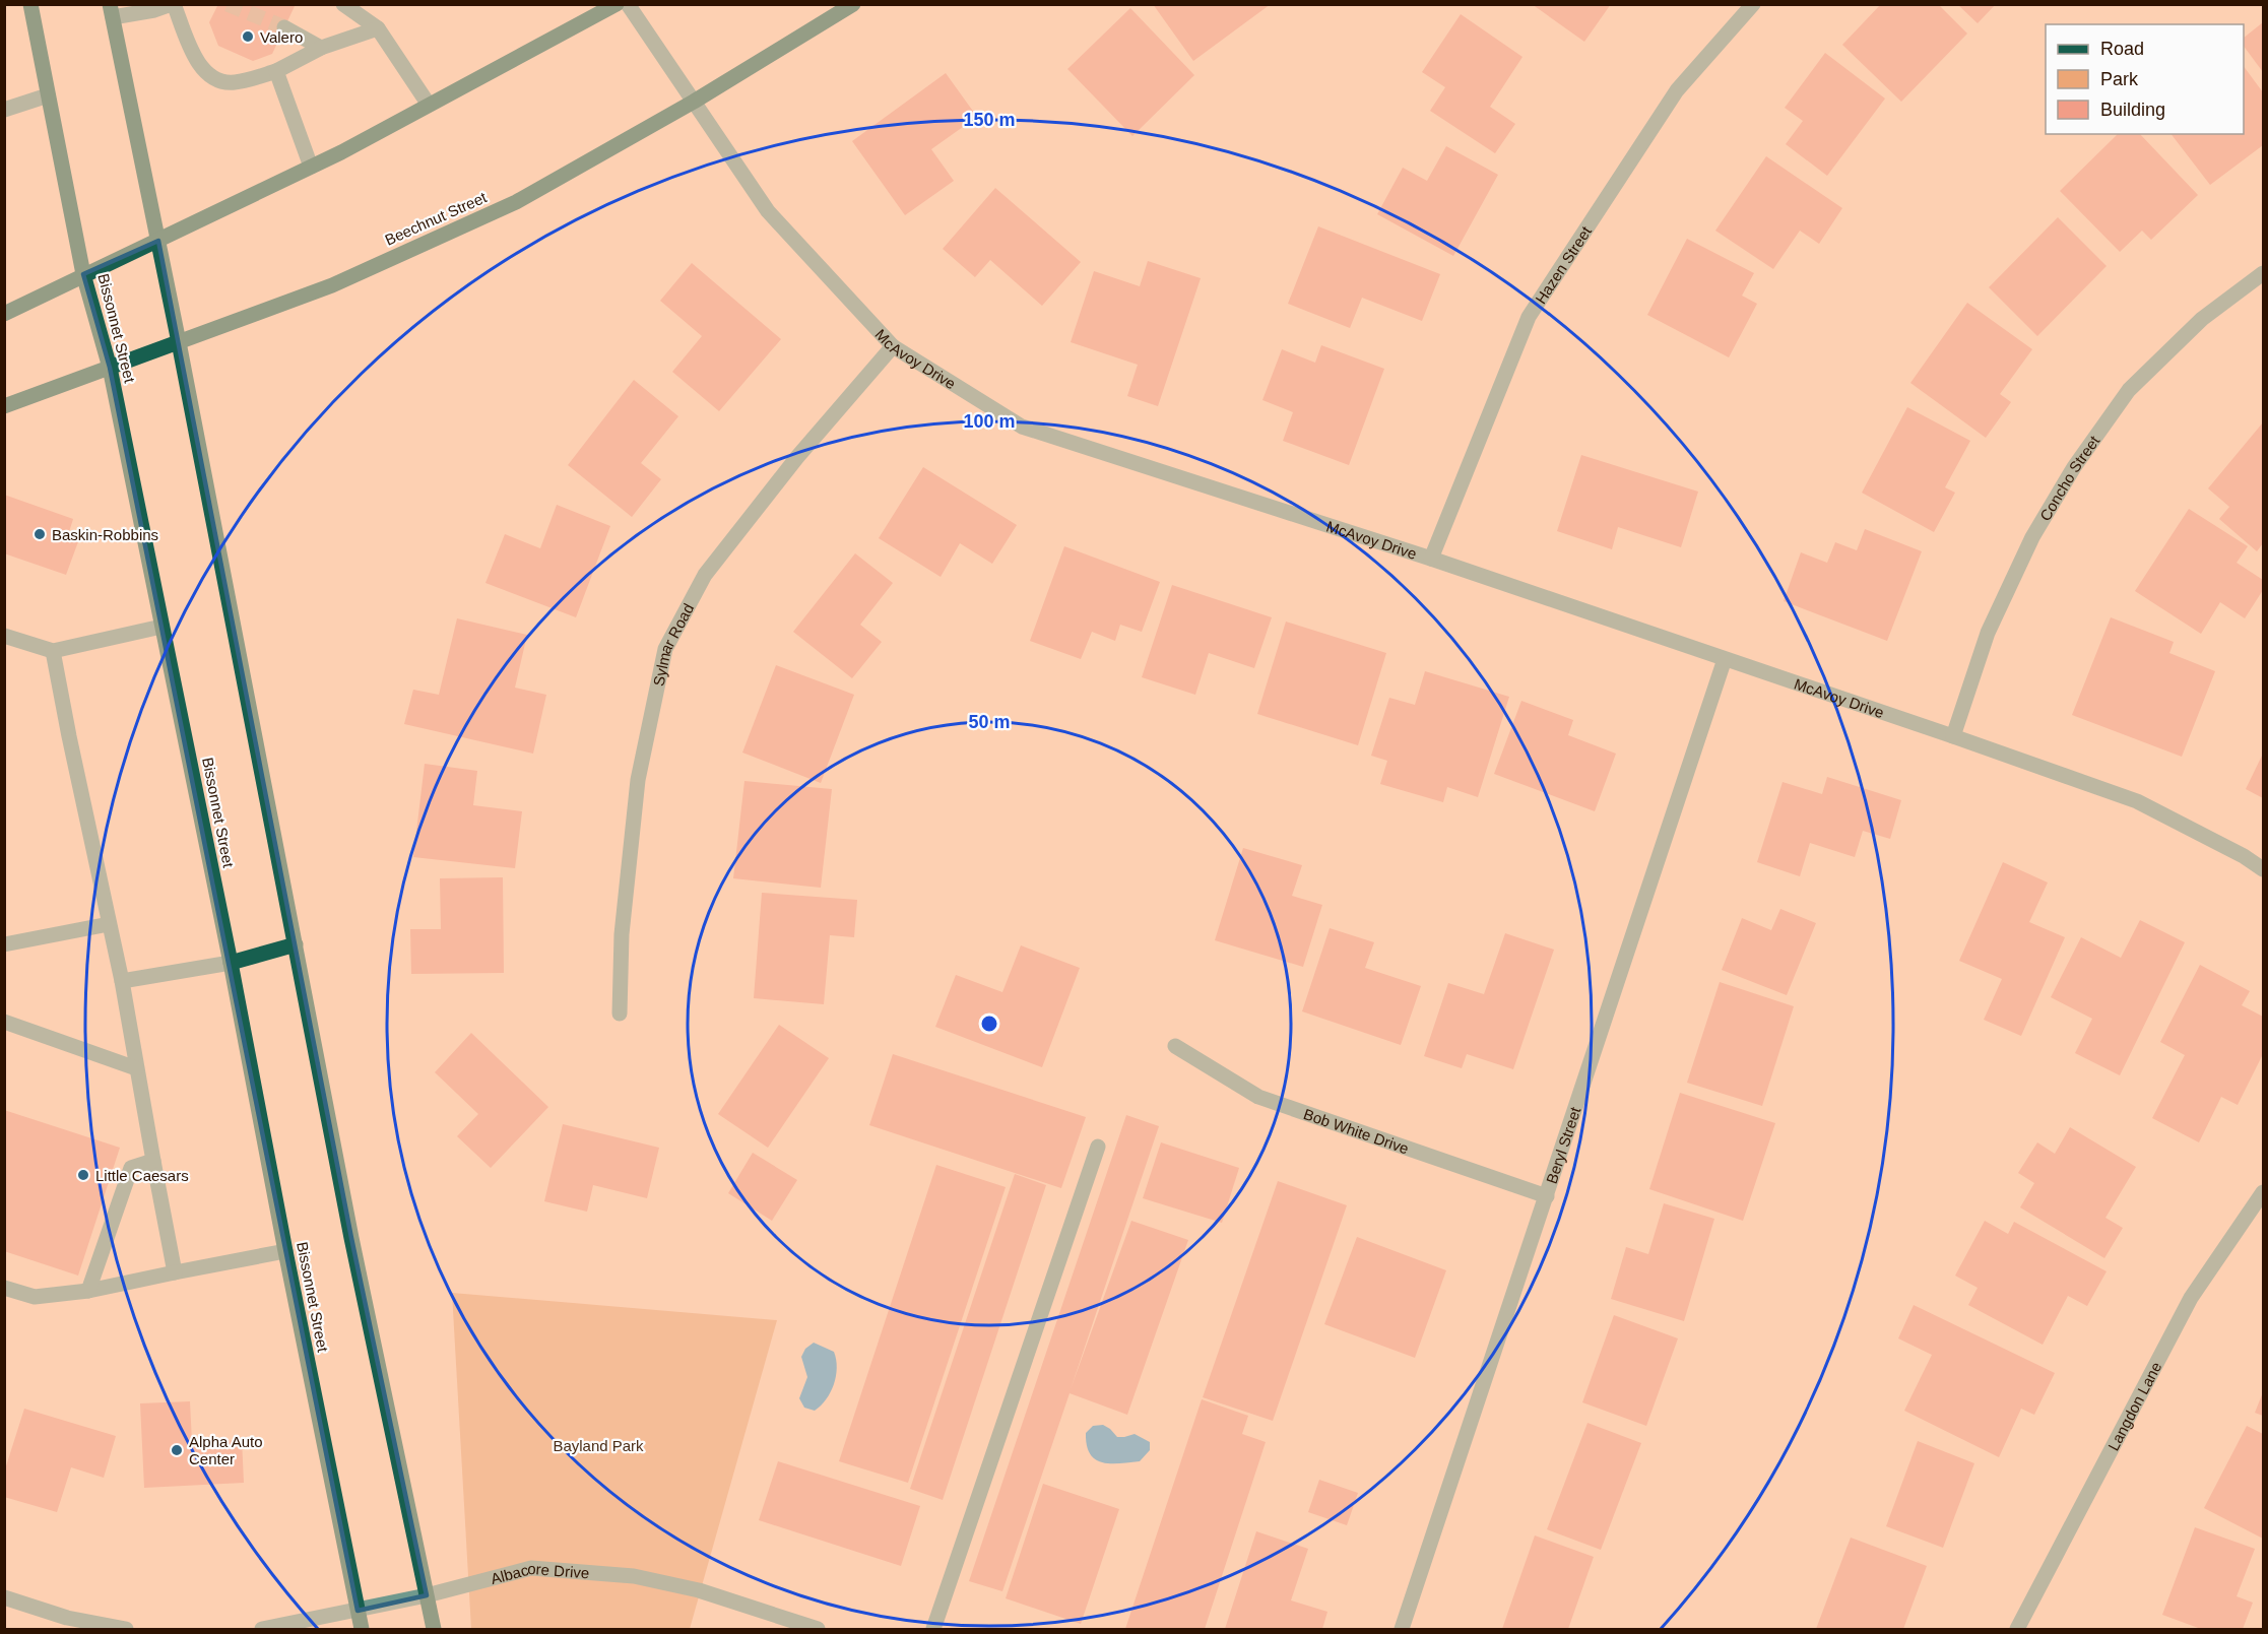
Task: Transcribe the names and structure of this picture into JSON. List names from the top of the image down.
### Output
{
  "streets": {
    "main road": ["Beechnut Street", "Bissonnet Street"],
    "street": [
      "Hazen Street",
      "McAvoy Drive",
      "Concho Street",
      "Sylmar Road",
      "Bob White Drive",
      "Beryl Street",
      "Langdon Lane",
      "Albacore Drive"
    ]
  },
  "crossings": [
    ["Beechnut Street", "Bissonnet Street"],
    ["Beechnut Street", "McAvoy Drive"],
    ["Hazen Street", "McAvoy Drive"],
    ["Bissonnet Street", "Albacore Drive"],
    ["McAvoy Drive", "Concho Street"],
    ["McAvoy Drive", "Sylmar Road"],
    ["McAvoy Drive", "Beryl Street"],
    ["Bob White Drive", "Beryl Street"]
  ],
  "parks": ["Bayland Park"],
  "places": [
    "Valero",
    "Baskin-Robbins",
    "Little Caesars",
    "Alpha Auto Center"
  ],
  "legend": ["Road", "Park", "Building"],
  "rings": ["150 m", "100 m", "50 m"]
}
